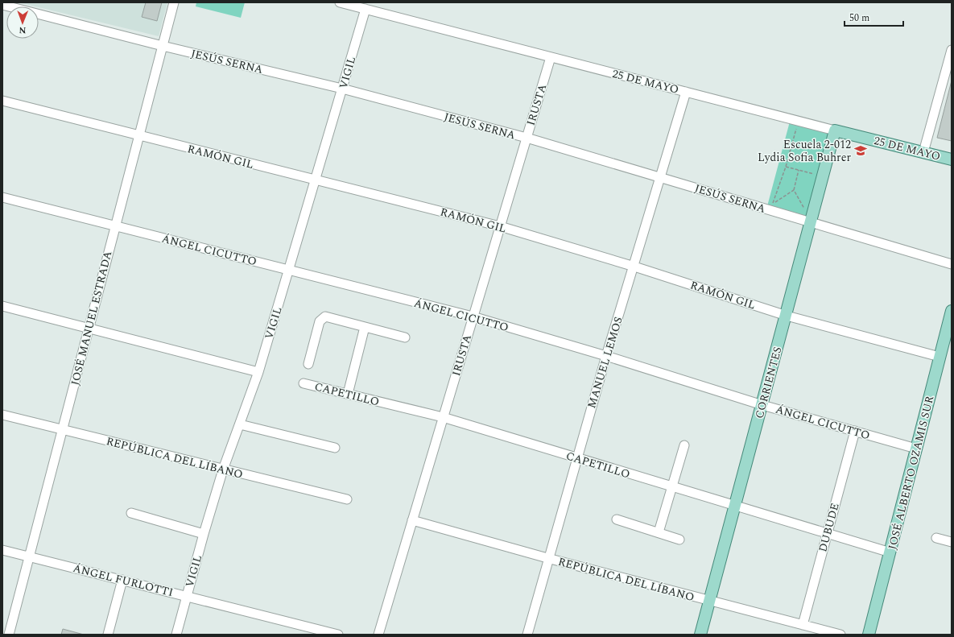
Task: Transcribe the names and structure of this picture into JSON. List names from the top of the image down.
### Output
{
  "streets": {
    "main road": ["25 DE MAYO", "CORRIENTES", "JOSÉ ALBERTO OZAMIS SUR"],
    "street": [
      "JESÚS SERNA",
      "VIGIL",
      "IRUSTA",
      "RAMÓN GIL",
      "ÁNGEL CICUTTO",
      "JOSÉ MANUEL ESTRADA",
      "MANUEL LEMOS",
      "CAPETILLO",
      "REPÚBLICA DEL LÍBANO",
      "DUBUDE",
      "ÁNGEL FURLOTTI"
    ]
  },
  "crossings": [
    ["JESÚS SERNA", "VIGIL"],
    ["JESÚS SERNA", "IRUSTA"],
    ["JESÚS SERNA", "JOSÉ MANUEL ESTRADA"],
    ["JESÚS SERNA", "MANUEL LEMOS"],
    ["JESÚS SERNA", "CORRIENTES"],
    ["VIGIL", "25 DE MAYO"],
    ["VIGIL", "RAMÓN GIL"],
    ["VIGIL", "ÁNGEL CICUTTO"],
    ["VIGIL", "REPÚBLICA DEL LÍBANO"],
    ["VIGIL", "ÁNGEL FURLOTTI"],
    ["25 DE MAYO", "IRUSTA"],
    ["25 DE MAYO", "MANUEL LEMOS"],
    ["25 DE MAYO", "CORRIENTES"],
    ["IRUSTA", "RAMÓN GIL"],
    ["IRUSTA", "ÁNGEL CICUTTO"],
    ["IRUSTA", "CAPETILLO"],
    ["IRUSTA", "REPÚBLICA DEL LÍBANO"],
    ["RAMÓN GIL", "JOSÉ MANUEL ESTRADA"],
    ["RAMÓN GIL", "MANUEL LEMOS"],
    ["RAMÓN GIL", "CORRIENTES"],
    ["RAMÓN GIL", "JOSÉ ALBERTO OZAMIS SUR"],
    ["ÁNGEL CICUTTO", "JOSÉ MANUEL ESTRADA"],
    ["ÁNGEL CICUTTO", "MANUEL LEMOS"],
    ["ÁNGEL CICUTTO", "CORRIENTES"],
    ["ÁNGEL CICUTTO", "JOSÉ ALBERTO OZAMIS SUR"],
    ["ÁNGEL CICUTTO", "DUBUDE"],
    ["JOSÉ MANUEL ESTRADA", "REPÚBLICA DEL LÍBANO"],
    ["JOSÉ MANUEL ESTRADA", "ÁNGEL FURLOTTI"],
    ["MANUEL LEMOS", "CAPETILLO"],
    ["MANUEL LEMOS", "REPÚBLICA DEL LÍBANO"],
    ["CORRIENTES", "CAPETILLO"],
    ["CORRIENTES", "REPÚBLICA DEL LÍBANO"],
    ["CAPETILLO", "JOSÉ ALBERTO OZAMIS SUR"],
    ["CAPETILLO", "DUBUDE"],
    ["REPÚBLICA DEL LÍBANO", "DUBUDE"]
  ],
  "places": {
    "school or university": ["Escuela 2-012 Lydia Sofia Buhrer"]
  },
  "scale_bar": "50 m",
  "north": "bottom"
}
